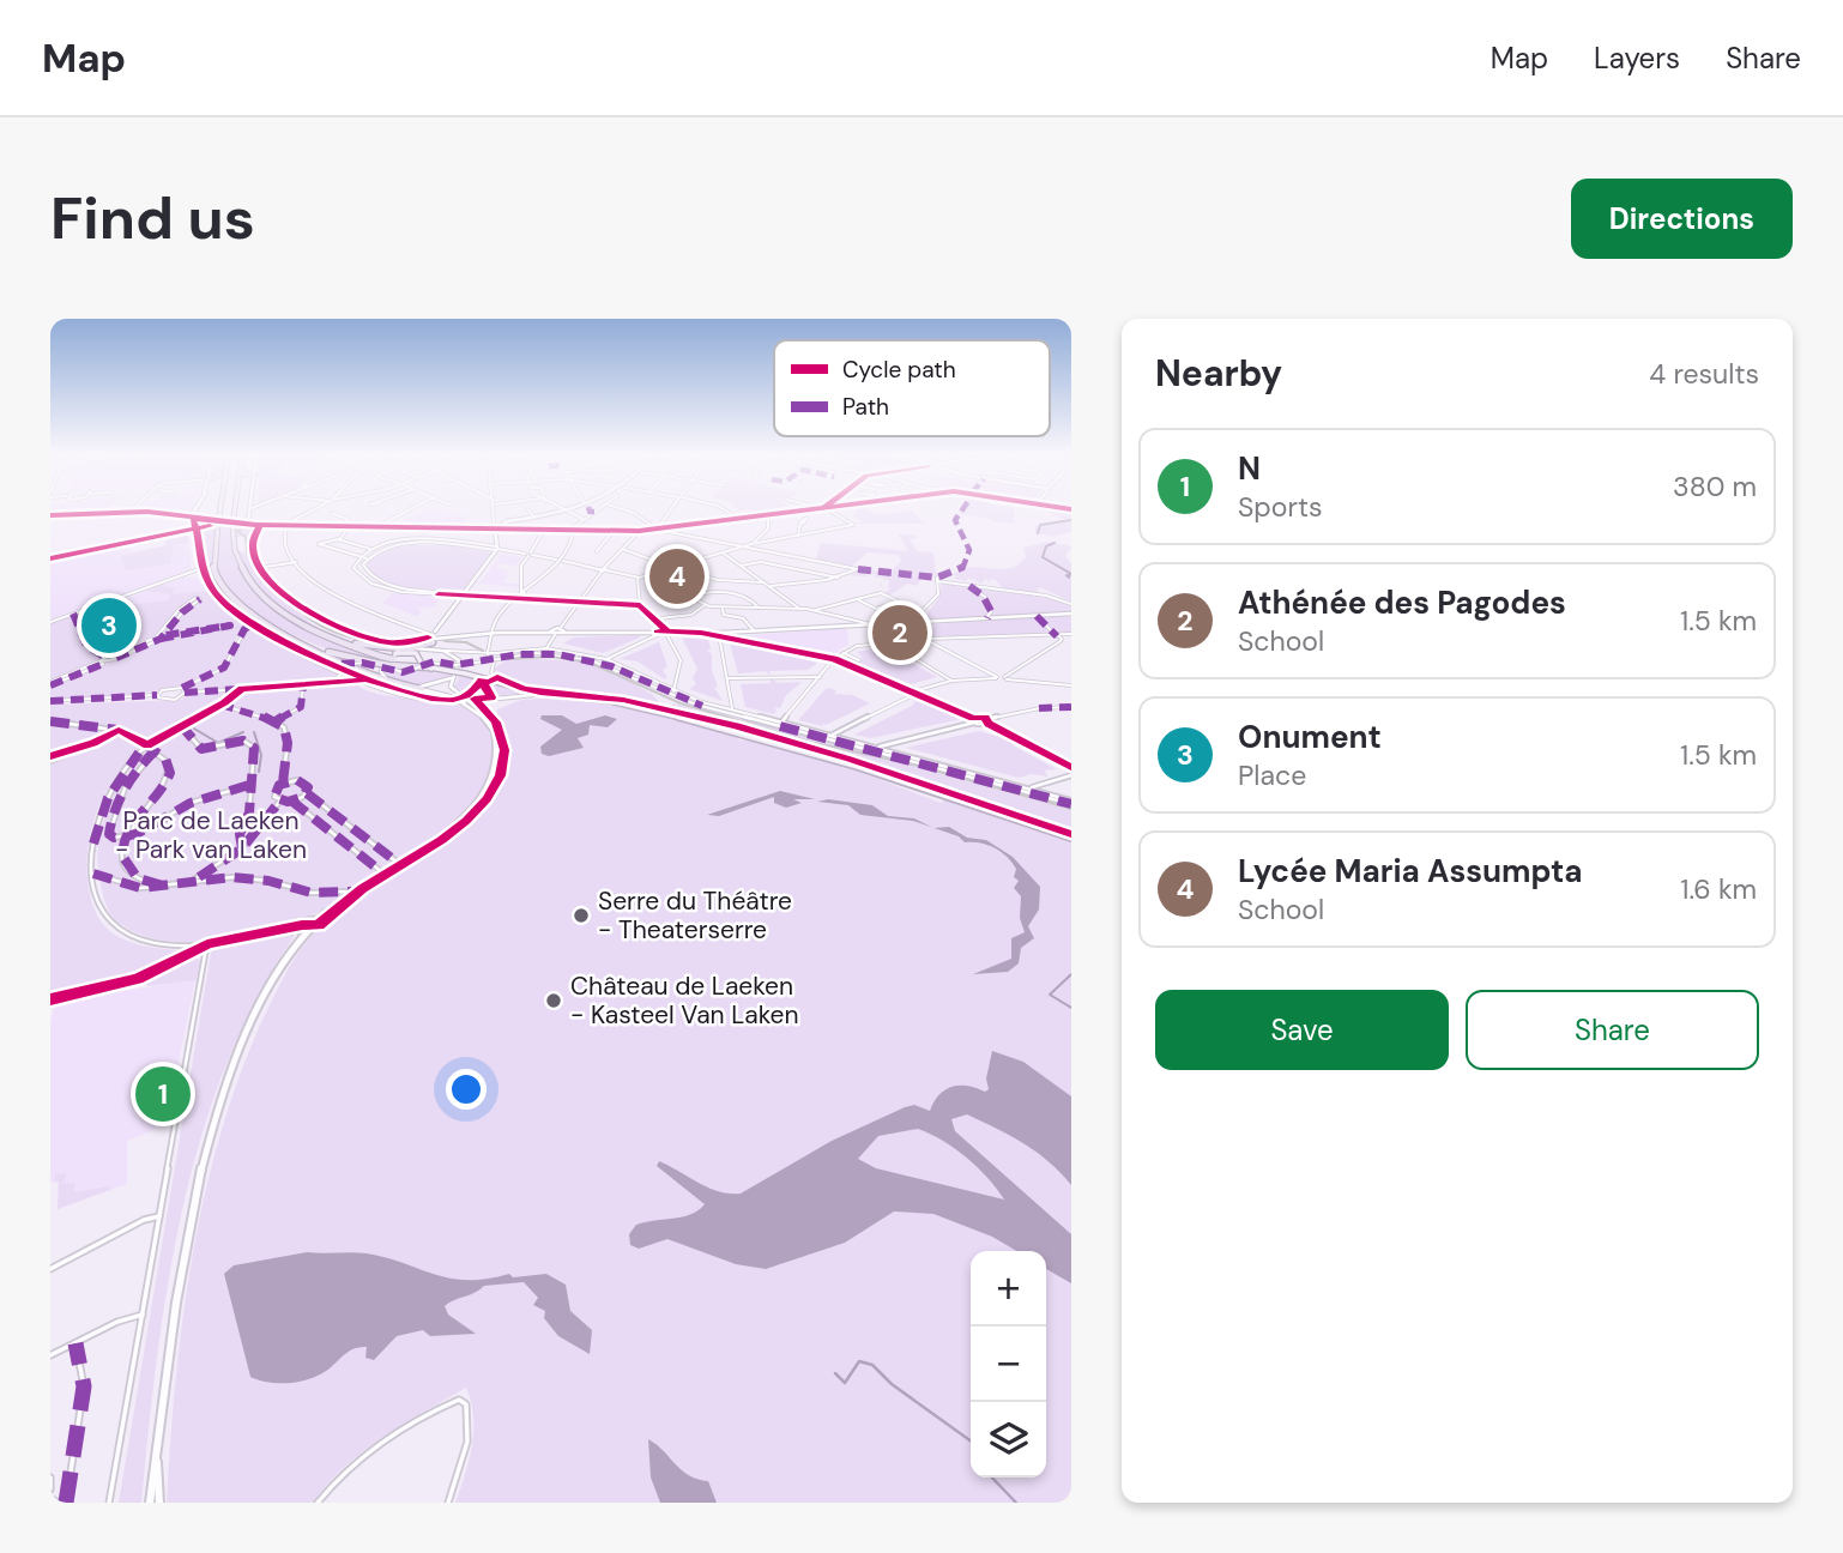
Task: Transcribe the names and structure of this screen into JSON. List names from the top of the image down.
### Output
{
  "parks": ["Parc de Laeken - Park van Laken"],
  "places": ["Serre du Théâtre - Theaterserre", "Château de Laeken - Kasteel Van Laken"],
  "legend": ["Cycle path", "Path"],
  "page": {
    "header": "Map",
    "nav": ["Map", "Layers", "Share"],
    "buttons": [
      "Directions",
      ["Save", "Share"]
    ],
    "title": "Find us",
    "heading": ["Nearby", "4 results"],
    "list": [
      {
        "mark": "1",
        "name": "N",
        "note": "Sports",
        "value": "380 m"
      },
      {
        "mark": "2",
        "name": "Athénée des Pagodes",
        "note": "School",
        "value": "1.5 km"
      },
      {
        "mark": "3",
        "name": "Onument",
        "note": "Place",
        "value": "1.5 km"
      },
      {
        "mark": "4",
        "name": "Lycée Maria Assumpta",
        "note": "School",
        "value": "1.6 km"
      }
    ],
    "pins": [
      "4",
      "3",
      "2",
      "1"
    ],
    "map_buttons": ["+", "−"]
  }
}
